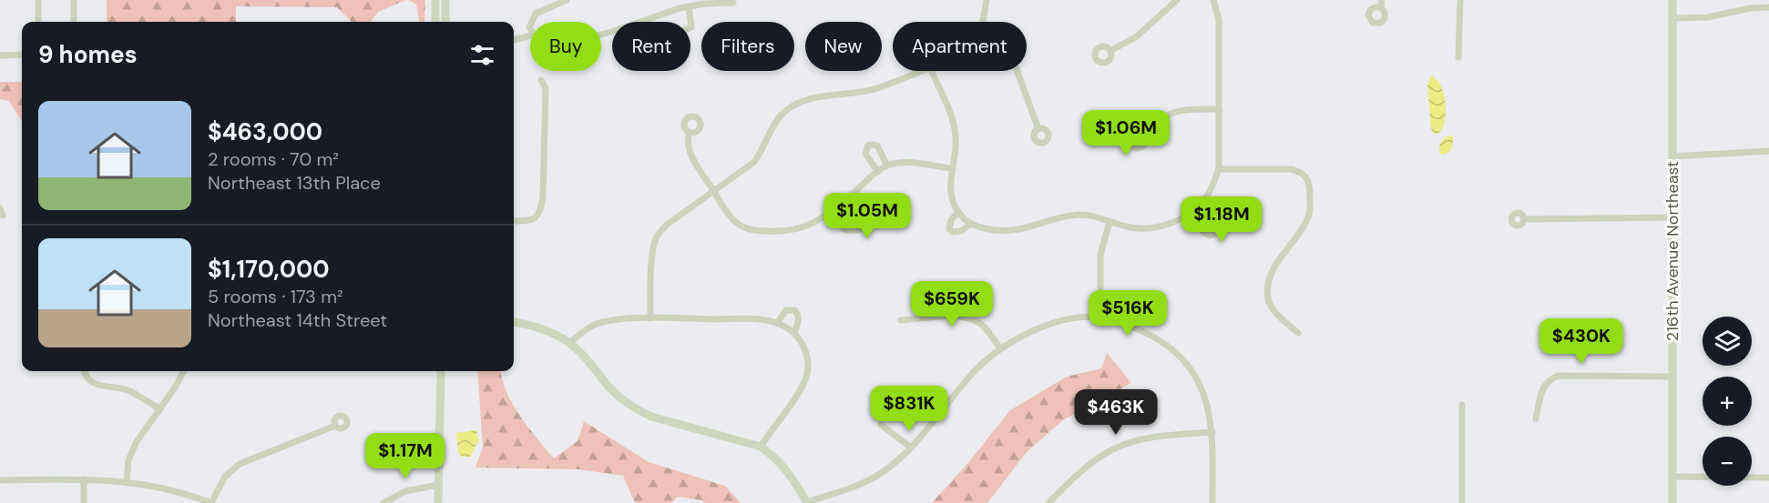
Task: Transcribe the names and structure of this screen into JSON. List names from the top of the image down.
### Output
{
  "streets": {
    "street": ["216th Avenue Northeast"]
  },
  "page": {
    "chip": [
      "Buy",
      "Rent",
      "Filters",
      "New",
      "Apartment"
    ],
    "heading": "9 homes",
    "list": [
      {
        "name": "$463,000",
        "note": "2 rooms · 70 m² · Northeast 13th Place"
      },
      {
        "name": "$1,170,000",
        "note": "5 rooms · 173 m² · Northeast 14th Street"
      }
    ],
    "price": [
      "$1.06M",
      "$1.05M",
      "$1.18M",
      "$659K",
      "$516K",
      "$430K",
      "$831K",
      "$463K",
      "$1.17M"
    ],
    "map_buttons": ["+", "−"]
  }
}
